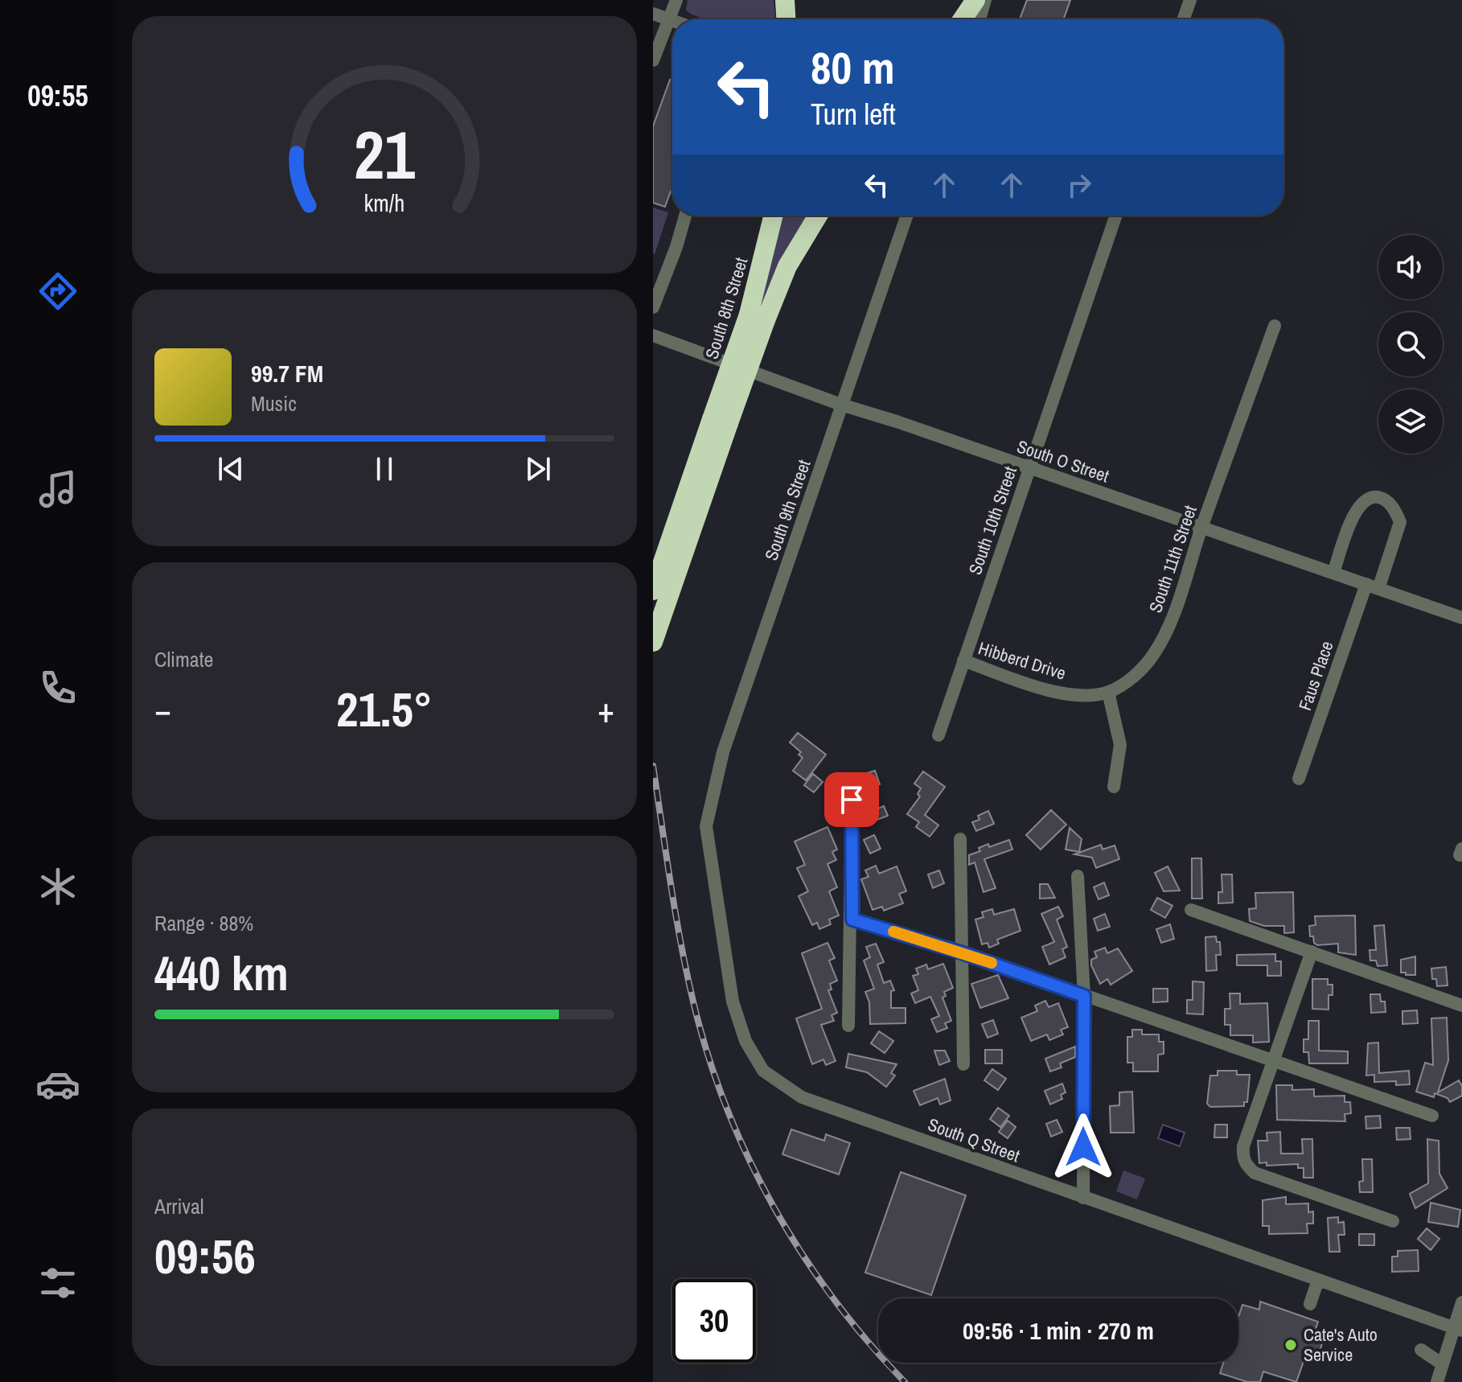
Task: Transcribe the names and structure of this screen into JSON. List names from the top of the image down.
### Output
{
  "streets": {
    "highway": ["South 8th Street"],
    "street": [
      "South O Street",
      "South 9th Street",
      "South 10th Street",
      "South 11th Street",
      "Hibberd Drive",
      "Faus Place",
      "South Q Street"
    ]
  },
  "crossings": [
    ["South O Street", "South 9th Street"],
    ["South O Street", "South 10th Street"],
    ["South O Street", "South 11th Street"],
    ["South O Street", "Faus Place"],
    ["South 9th Street", "South Q Street"],
    ["South 10th Street", "Hibberd Drive"],
    ["South 11th Street", "Hibberd Drive"]
  ],
  "places": ["Cate's Auto Service"],
  "page": {
    "tabs": "09:55",
    "turn": ["80 m", "Turn left"],
    "song": ["99.7 FM", "Music"],
    "tile": [
      "Climate",
      ["Range · 88%", "440 km"],
      ["Arrival", "09:56"]
    ],
    "heat": ["−", "21.5°", "+"],
    "limit": "30",
    "trip": "09:56 · 1 min · 270 m",
    "gauge": ["21", "km/h"]
  }
}
